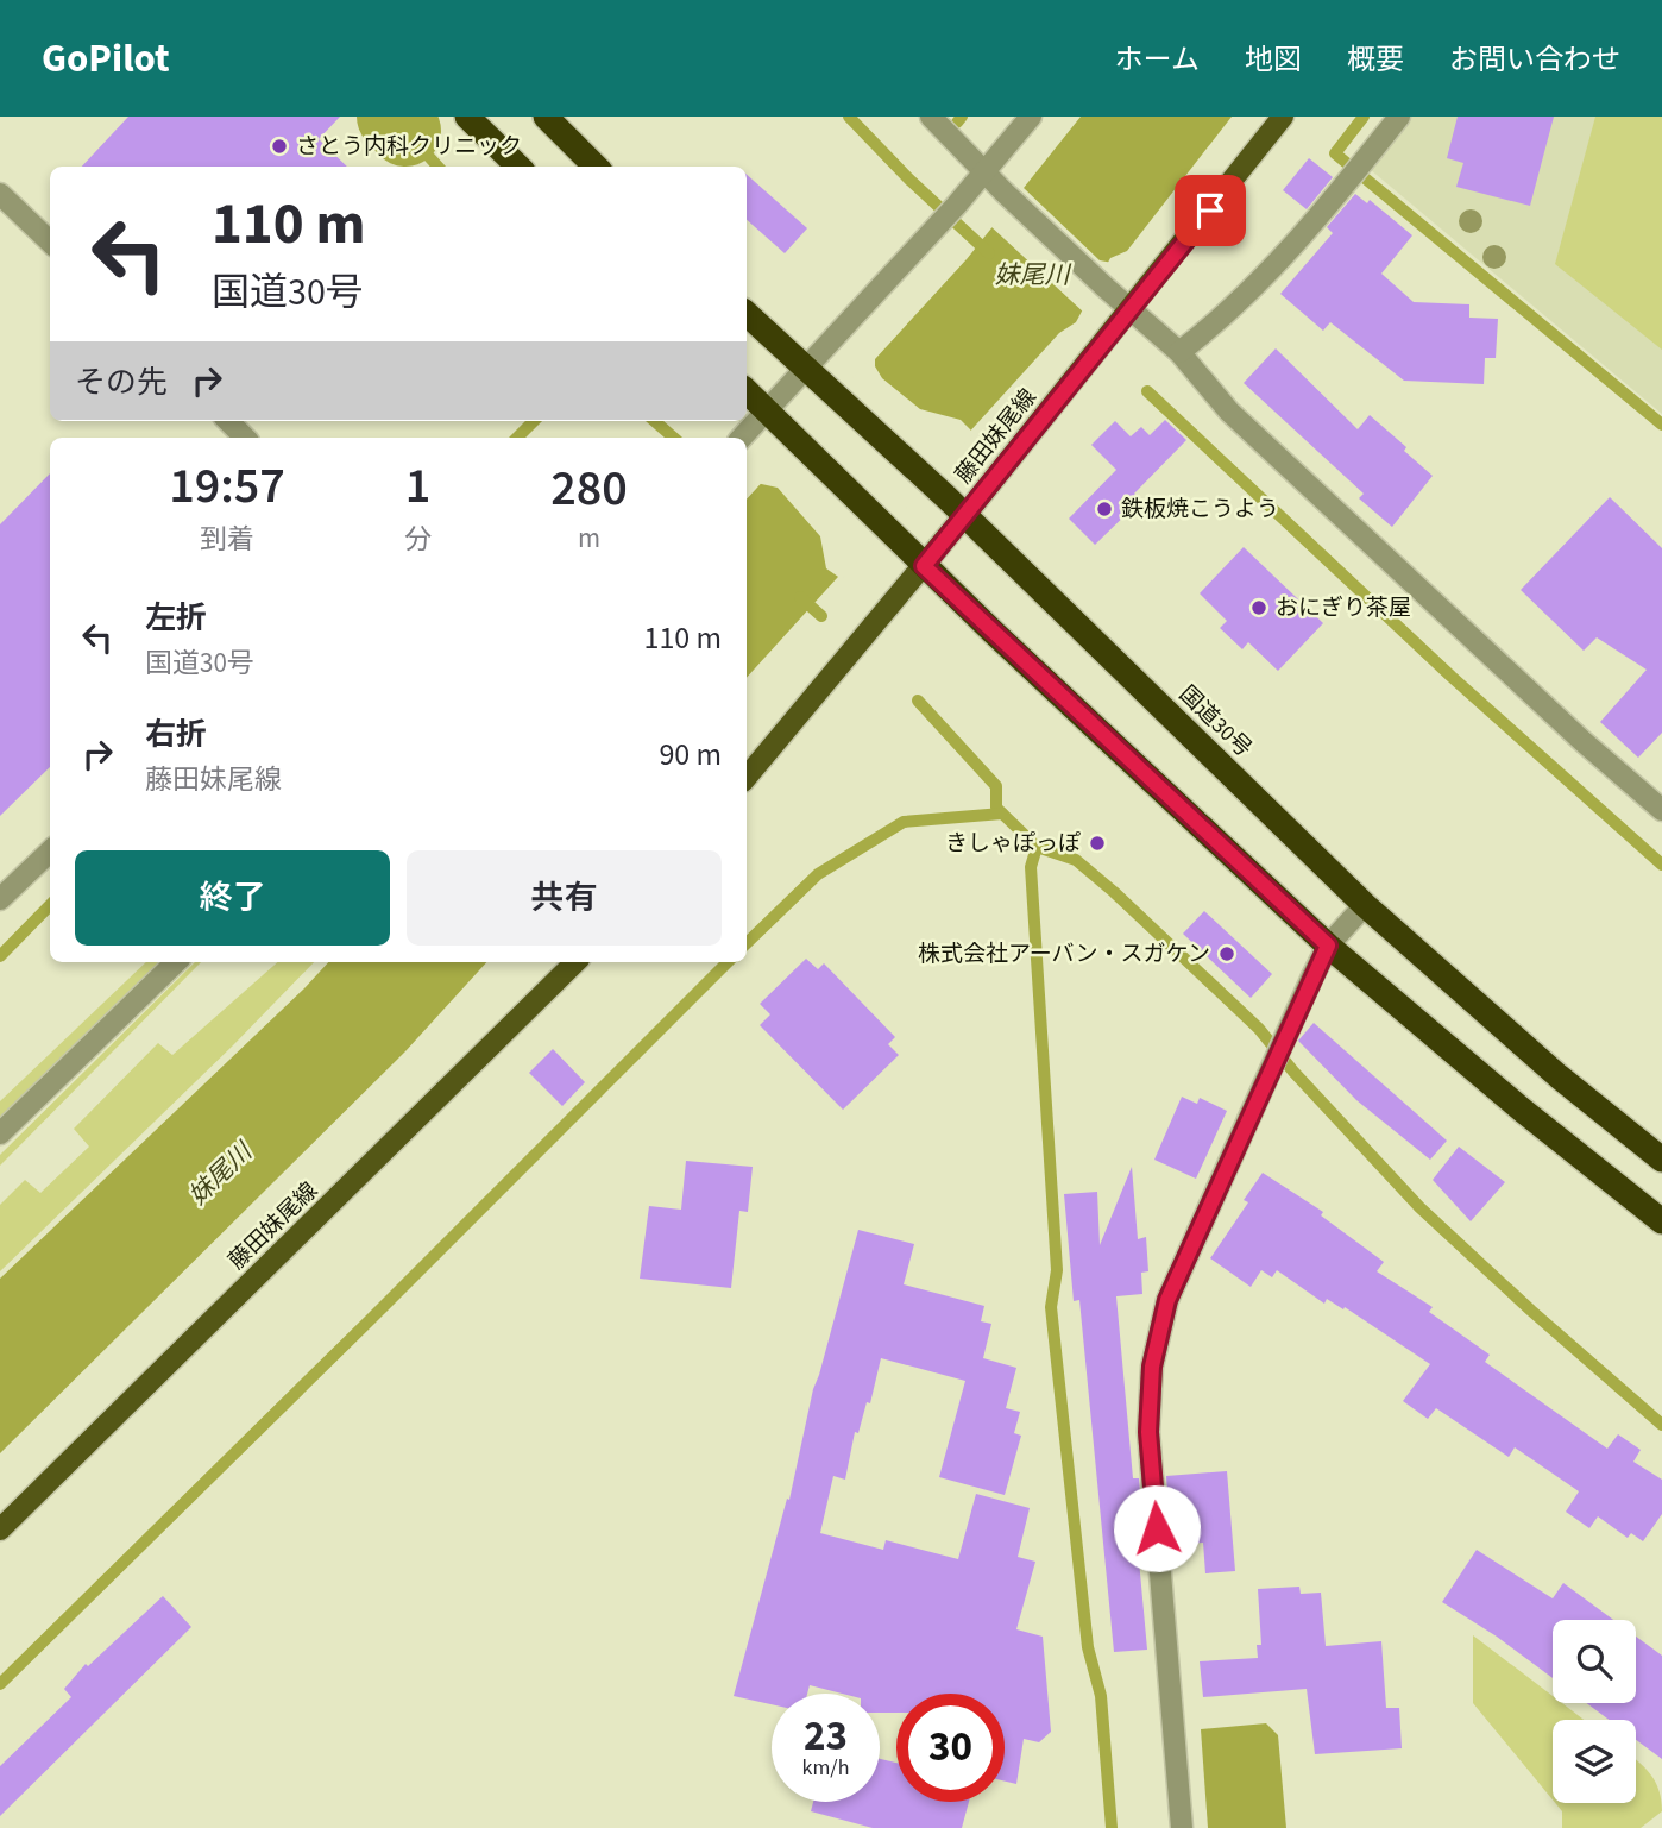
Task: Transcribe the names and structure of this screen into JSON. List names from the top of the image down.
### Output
{
  "streets": {
    "highway": ["国道30号"],
    "main road": ["藤田妹尾線"]
  },
  "crossings": [
    ["藤田妹尾線", "国道30号"]
  ],
  "water": ["妹尾川"],
  "places": [
    "さとう内科クリニック",
    "鉄板焼こうよう",
    "おにぎり茶屋",
    "きしゃぽっぽ",
    "株式会社アーバン・スガケン"
  ],
  "page": {
    "header": "GoPilot",
    "nav": [
      "ホーム",
      "地図",
      "概要",
      "お問い合わせ"
    ],
    "turn": ["110 m", "国道30号"],
    "then": "その先",
    "eta": [
      "19:57",
      "到着",
      "1",
      "分",
      "280",
      "m"
    ],
    "list": [
      {
        "name": "左折",
        "note": "国道30号",
        "value": "110 m"
      },
      {
        "name": "右折",
        "note": "藤田妹尾線",
        "value": "90 m"
      }
    ],
    "buttons": ["終了", "共有"],
    "speed": "23 km/h",
    "limit": "30"
  }
}
